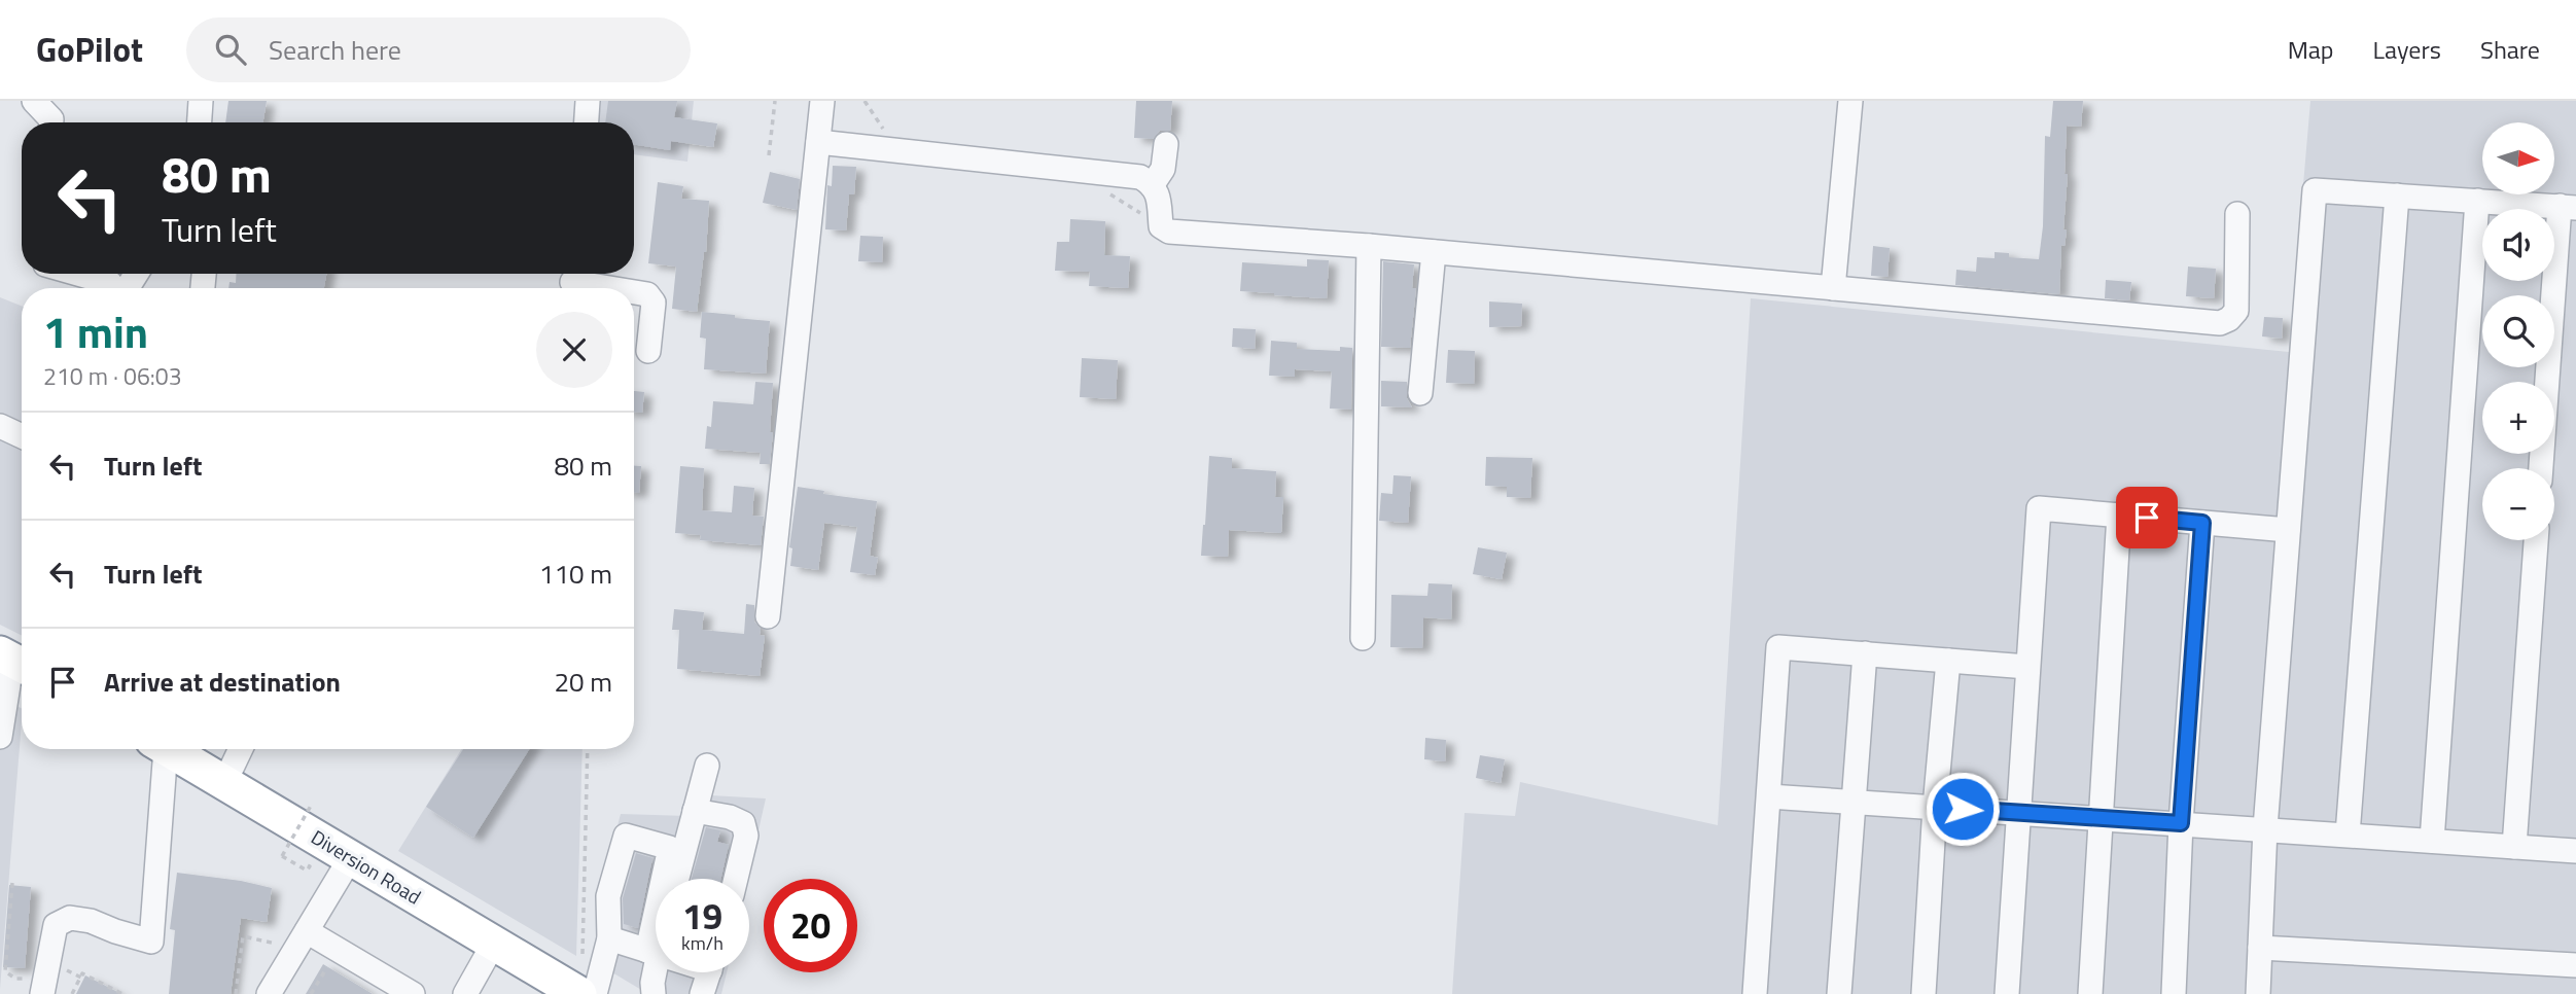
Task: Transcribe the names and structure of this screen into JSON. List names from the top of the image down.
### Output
{
  "streets": {
    "highway": ["Diversion Road"]
  },
  "north": "right",
  "page": {
    "header": "GoPilot",
    "search": "Search here",
    "nav": ["Map", "Layers", "Share"],
    "map_buttons": ["+", "−"],
    "turn": ["80 m", "Turn left"],
    "heading": ["1 min", "210 m · 06:03"],
    "list": [
      {
        "name": "Turn left",
        "value": "80 m"
      },
      {
        "name": "Turn left",
        "value": "110 m"
      },
      {
        "name": "Arrive at destination",
        "value": "20 m"
      }
    ],
    "speed": "19 km/h",
    "limit": "20"
  }
}
